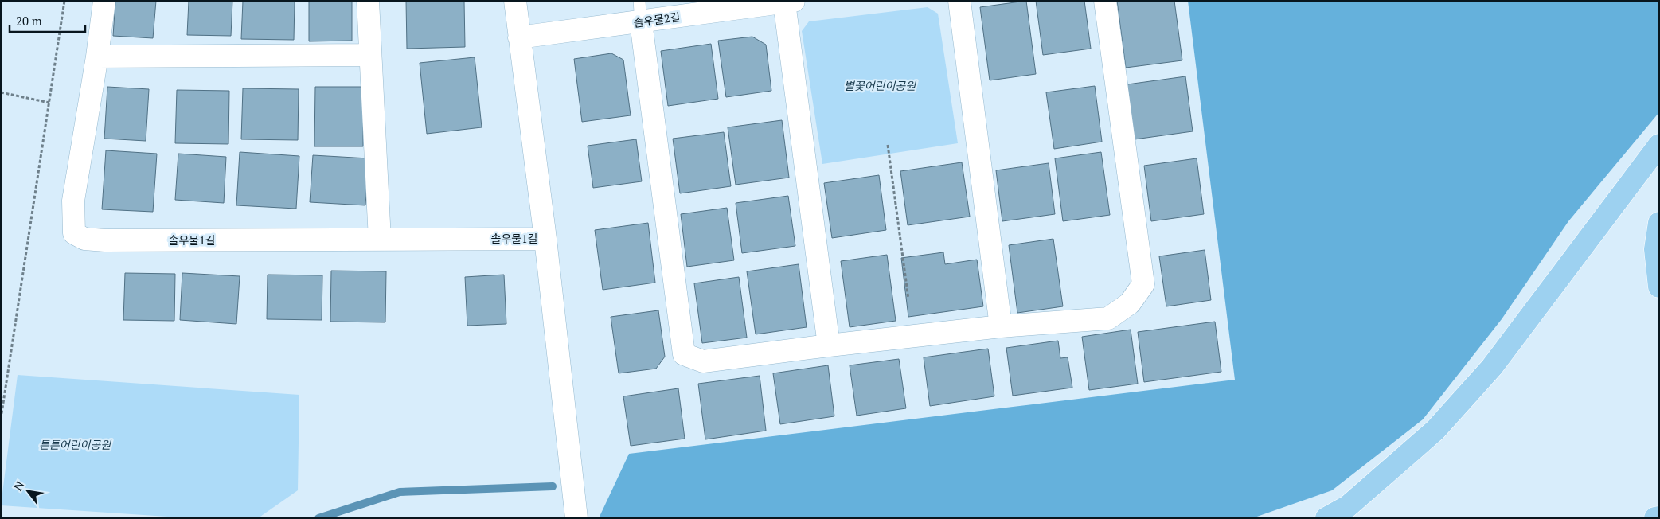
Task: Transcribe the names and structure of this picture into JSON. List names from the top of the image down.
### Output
{
  "streets": {
    "street": ["솔우물2길", "솔우물1길"]
  },
  "parks": ["별꽃어린이공원", "튼튼어린이공원"],
  "scale_bar": "20 m",
  "north": "top left"
}
